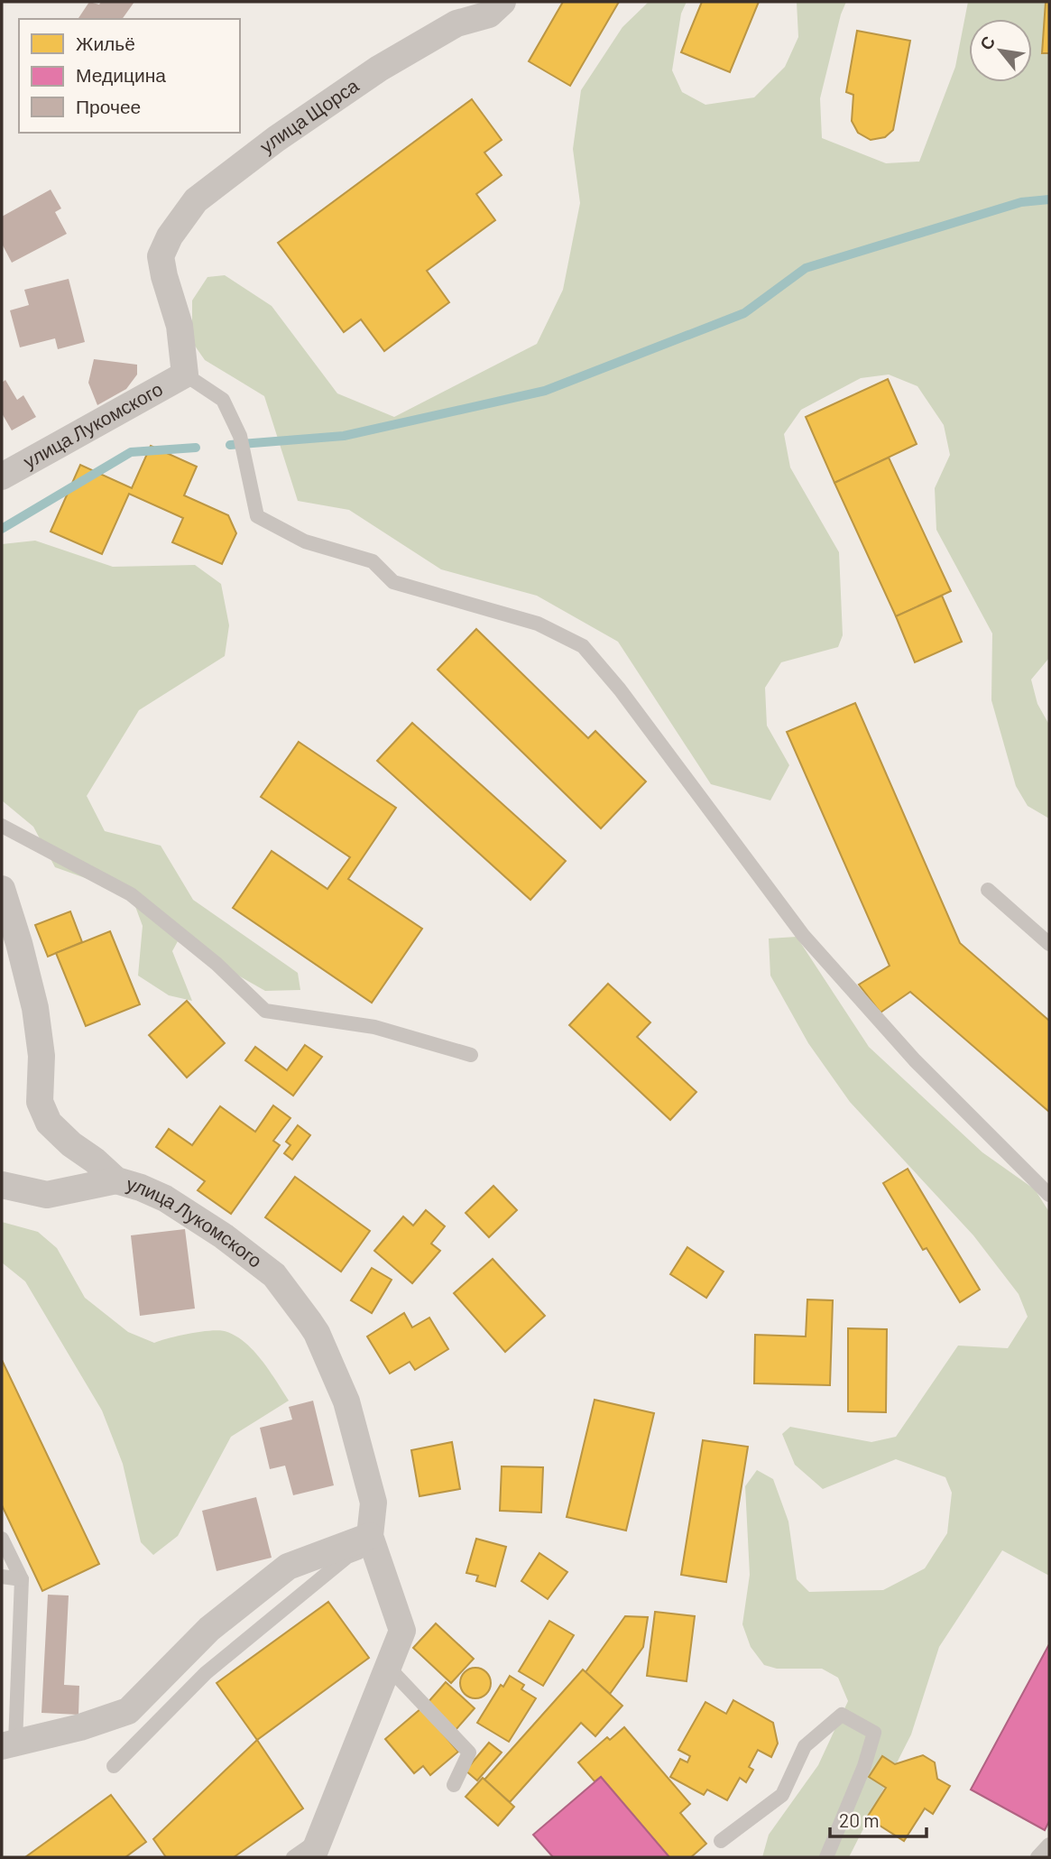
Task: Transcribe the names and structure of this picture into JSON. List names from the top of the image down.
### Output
{
  "streets": {
    "street": ["улица Щорса", "улица Лукомского"]
  },
  "crossings": [
    ["улица Щорса", "улица Лукомского"]
  ],
  "legend": ["Жильё", "Медицина", "Прочее"],
  "scale_bar": "20 m",
  "north": "top left"
}
